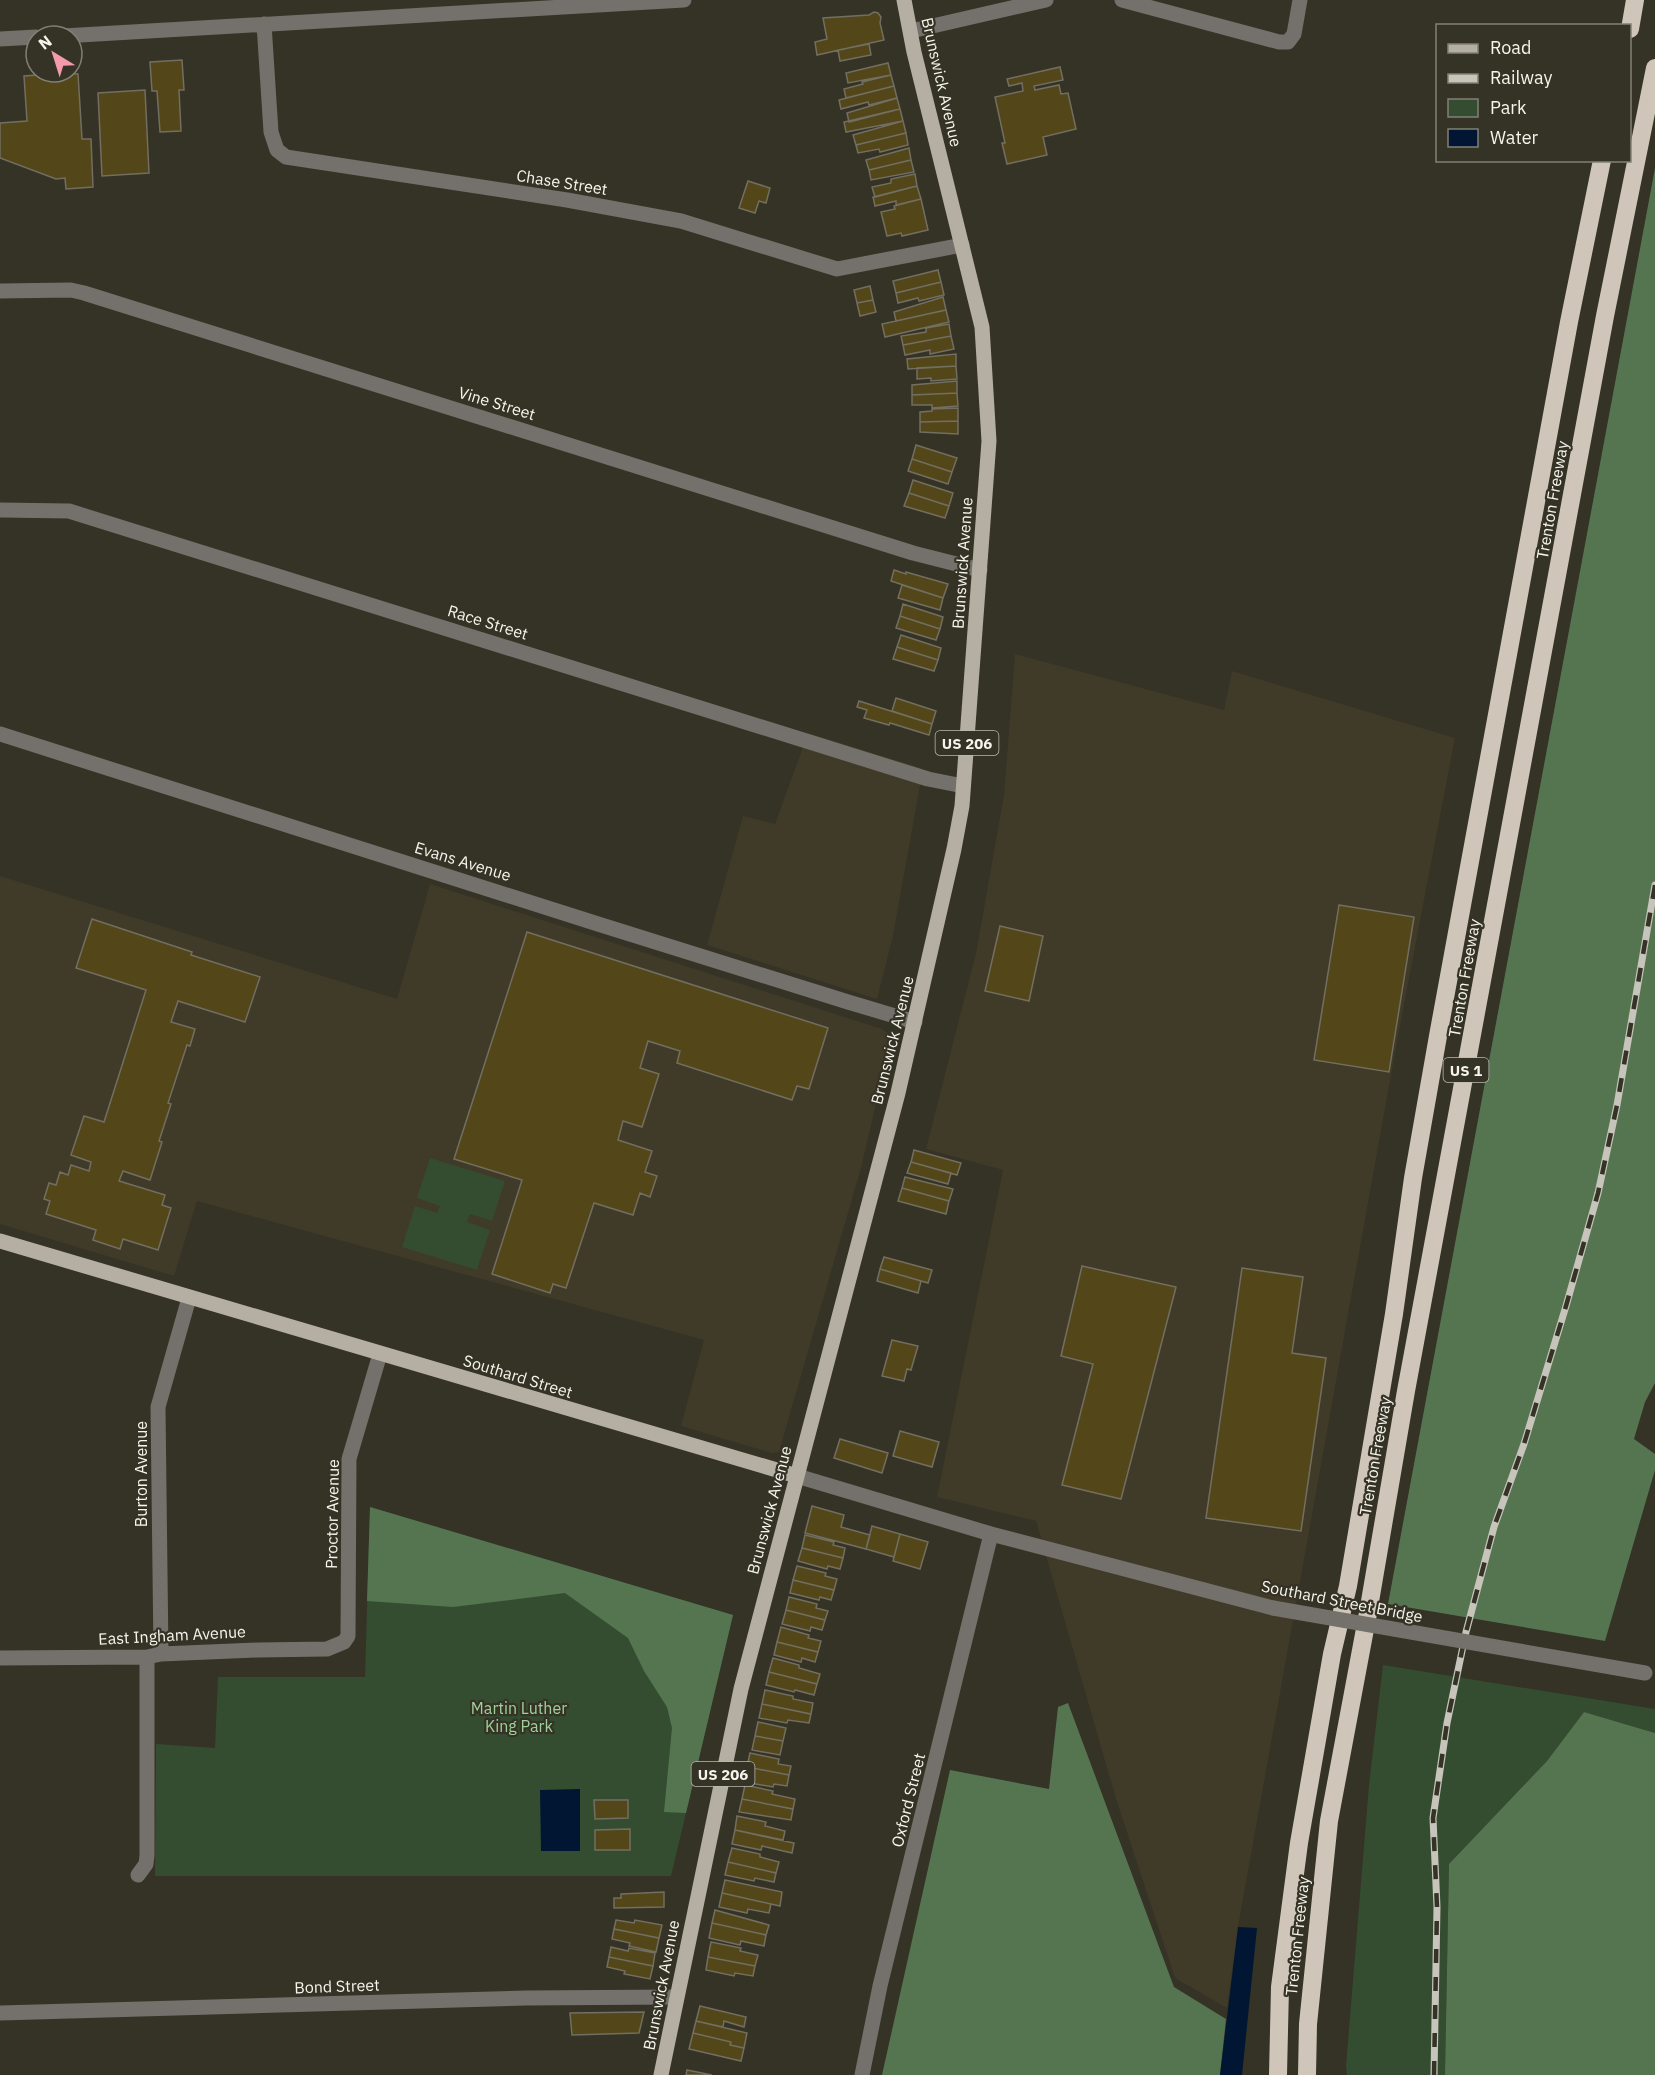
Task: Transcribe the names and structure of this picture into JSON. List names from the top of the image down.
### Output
{
  "streets": {
    "highway": ["Trenton Freeway", "US 1"],
    "main road": ["Brunswick Avenue", "US 206", "Southard Street"],
    "street": [
      "Chase Street",
      "Vine Street",
      "Race Street",
      "Evans Avenue",
      "Burton Avenue",
      "Proctor Avenue",
      "Southard Street Bridge",
      "East Ingham Avenue",
      "Oxford Street",
      "Bond Street"
    ]
  },
  "crossings": [
    ["Brunswick Avenue", "Chase Street"],
    ["Brunswick Avenue", "Vine Street"],
    ["Brunswick Avenue", "Race Street"],
    ["Brunswick Avenue", "Evans Avenue"],
    ["Brunswick Avenue", "Southard Street"],
    ["Brunswick Avenue", "Bond Street"],
    ["Southard Street", "Burton Avenue"],
    ["Southard Street", "Proctor Avenue"],
    ["Southard Street", "Southard Street Bridge"],
    ["Southard Street", "Oxford Street"],
    ["Burton Avenue", "East Ingham Avenue"],
    ["Proctor Avenue", "East Ingham Avenue"]
  ],
  "parks": ["Martin Luther King Park"],
  "legend": [
    "Road",
    "Railway",
    "Park",
    "Water"
  ],
  "north": "top left"
}
